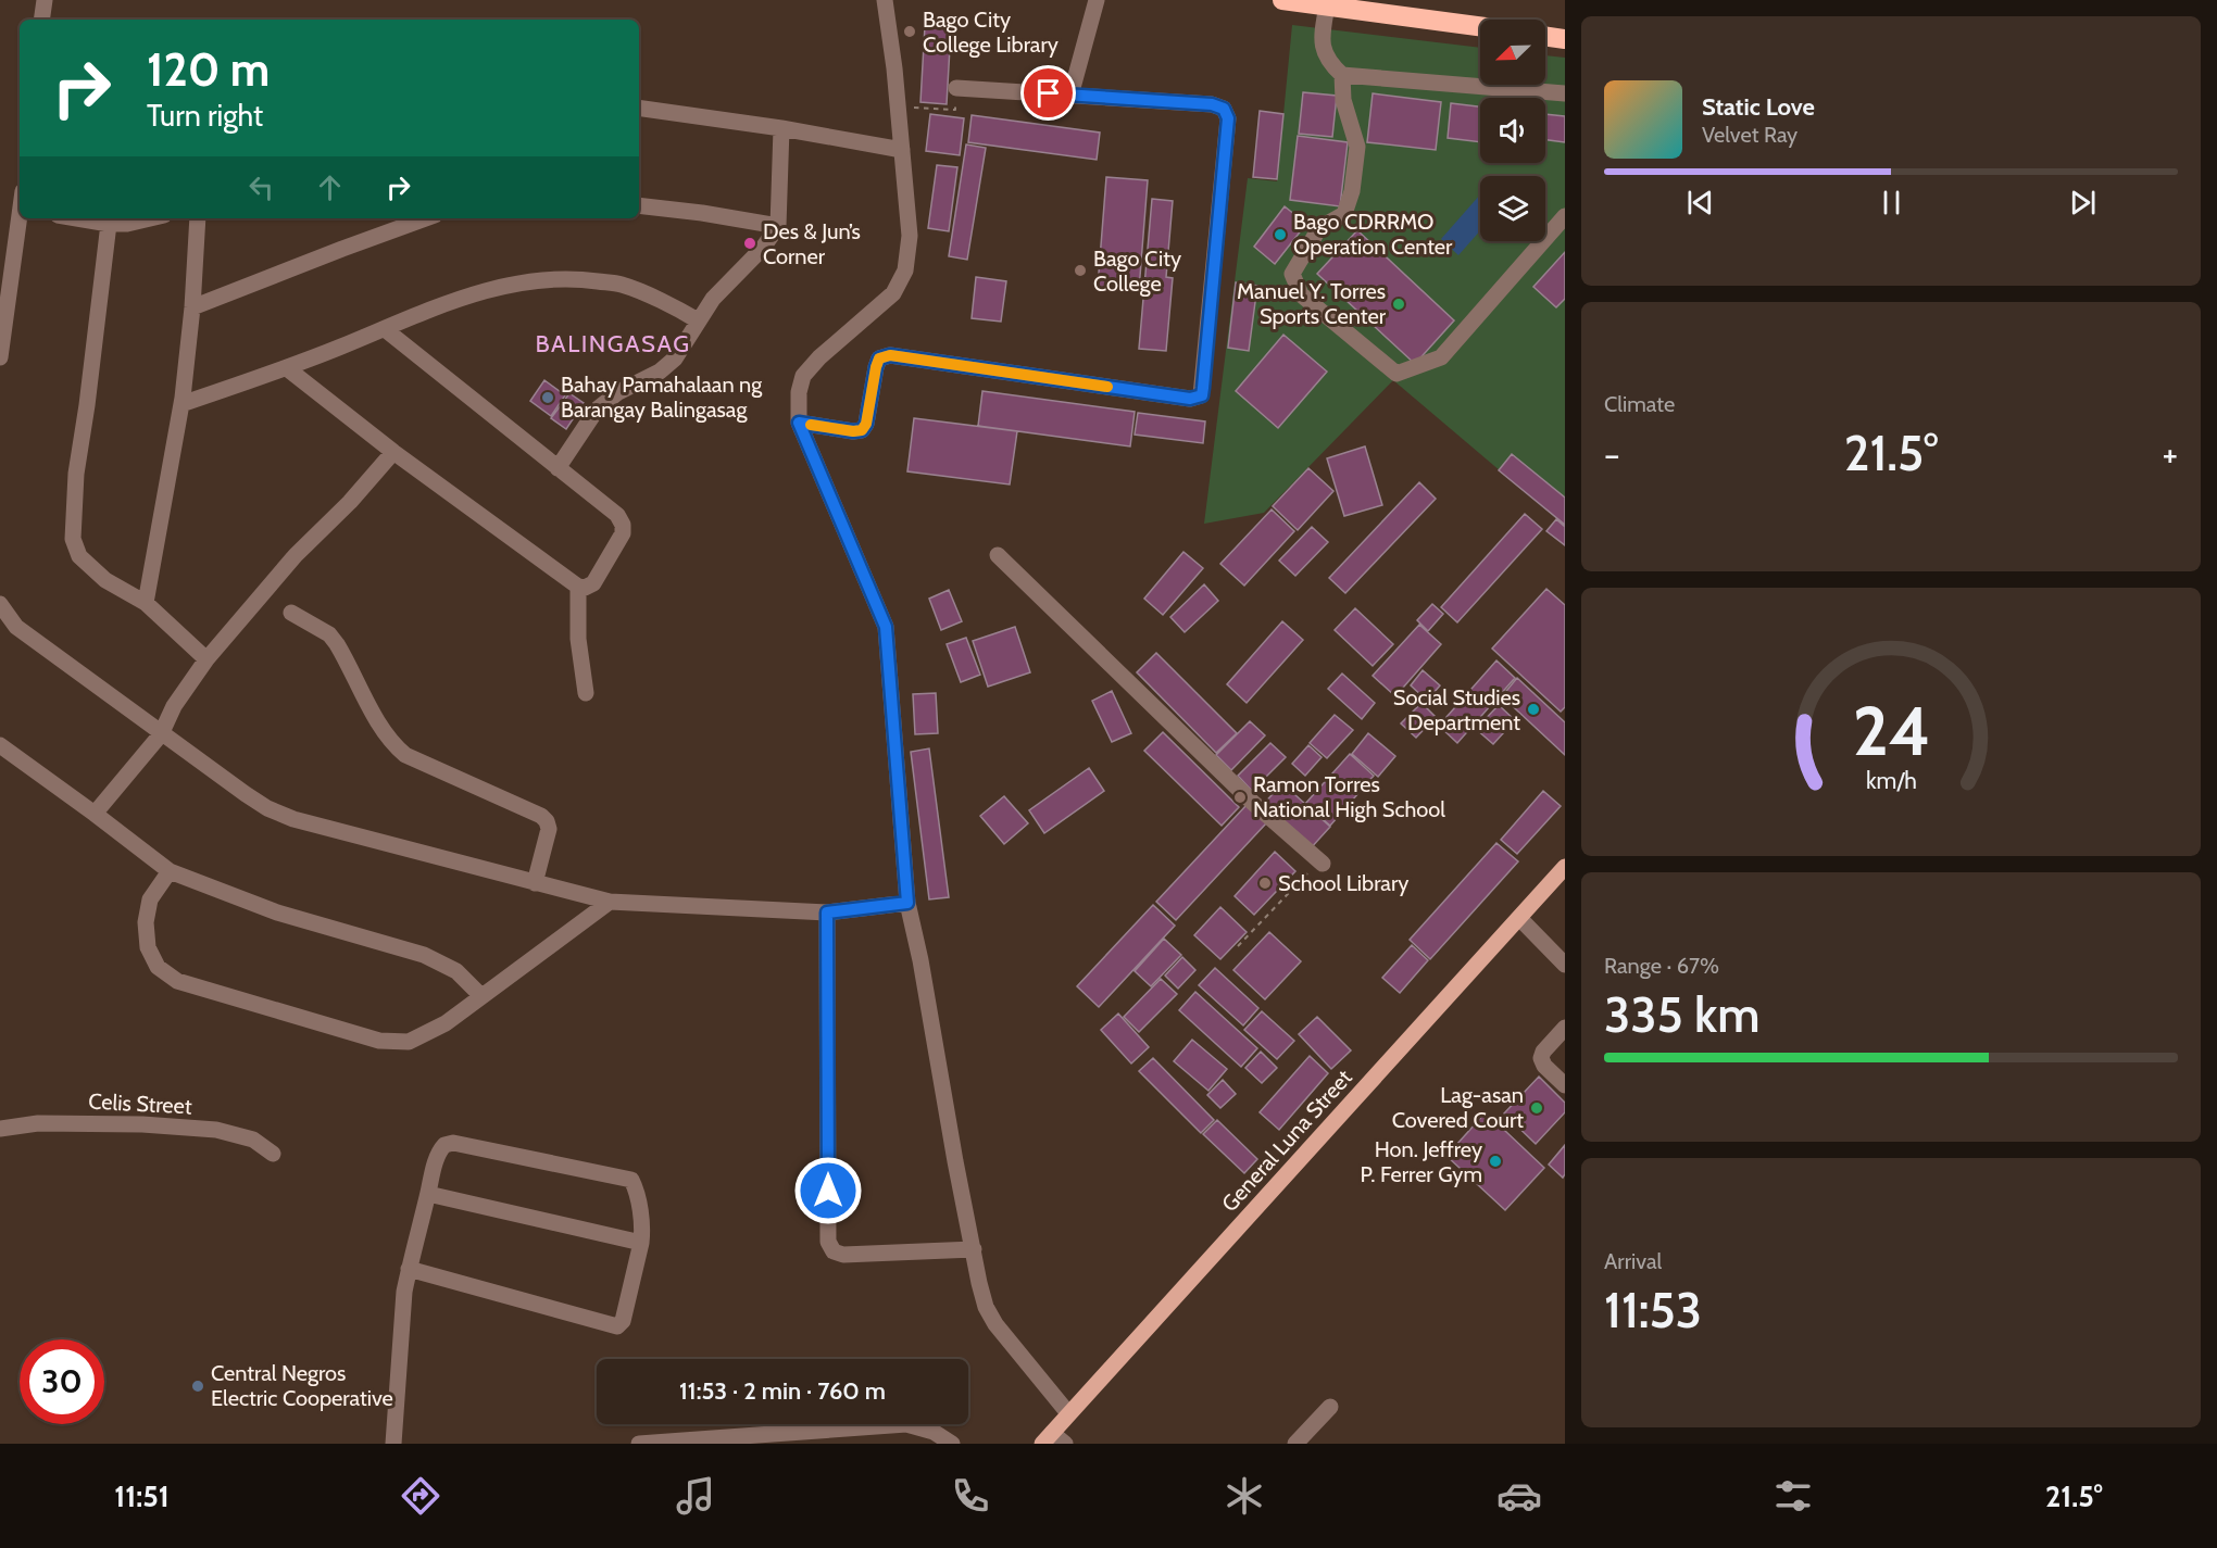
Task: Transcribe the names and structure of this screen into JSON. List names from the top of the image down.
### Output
{
  "streets": {
    "main road": ["General Luna Street"],
    "street": ["Celis Street"]
  },
  "districts": ["BALINGASAG"],
  "places": [
    "Bago City College Library",
    "Bago CDRRMO Operation Center",
    "Des & Jun’s Corner",
    "Bago City College",
    "Manuel Y. Torres Sports Center",
    "Bahay Pamahalaan ng Barangay Balingasag",
    "Social Studies Department",
    "Ramon Torres National High School",
    "School Library",
    "Lag-asan Covered Court",
    "Hon. Jeffrey P. Ferrer Gym",
    "Central Negros Electric Cooperative"
  ],
  "north": "bottom left",
  "page": {
    "turn": ["120 m", "Turn right"],
    "song": ["Static Love", "Velvet Ray"],
    "tile": [
      "Climate",
      ["Range · 67%", "335 km"],
      ["Arrival", "11:53"]
    ],
    "heat": ["−", "21.5°", "+"],
    "limit": "30",
    "trip": "11:53 · 2 min · 760 m",
    "tabs": ["11:51", "21.5°"],
    "gauge": ["24", "km/h"]
  }
}
